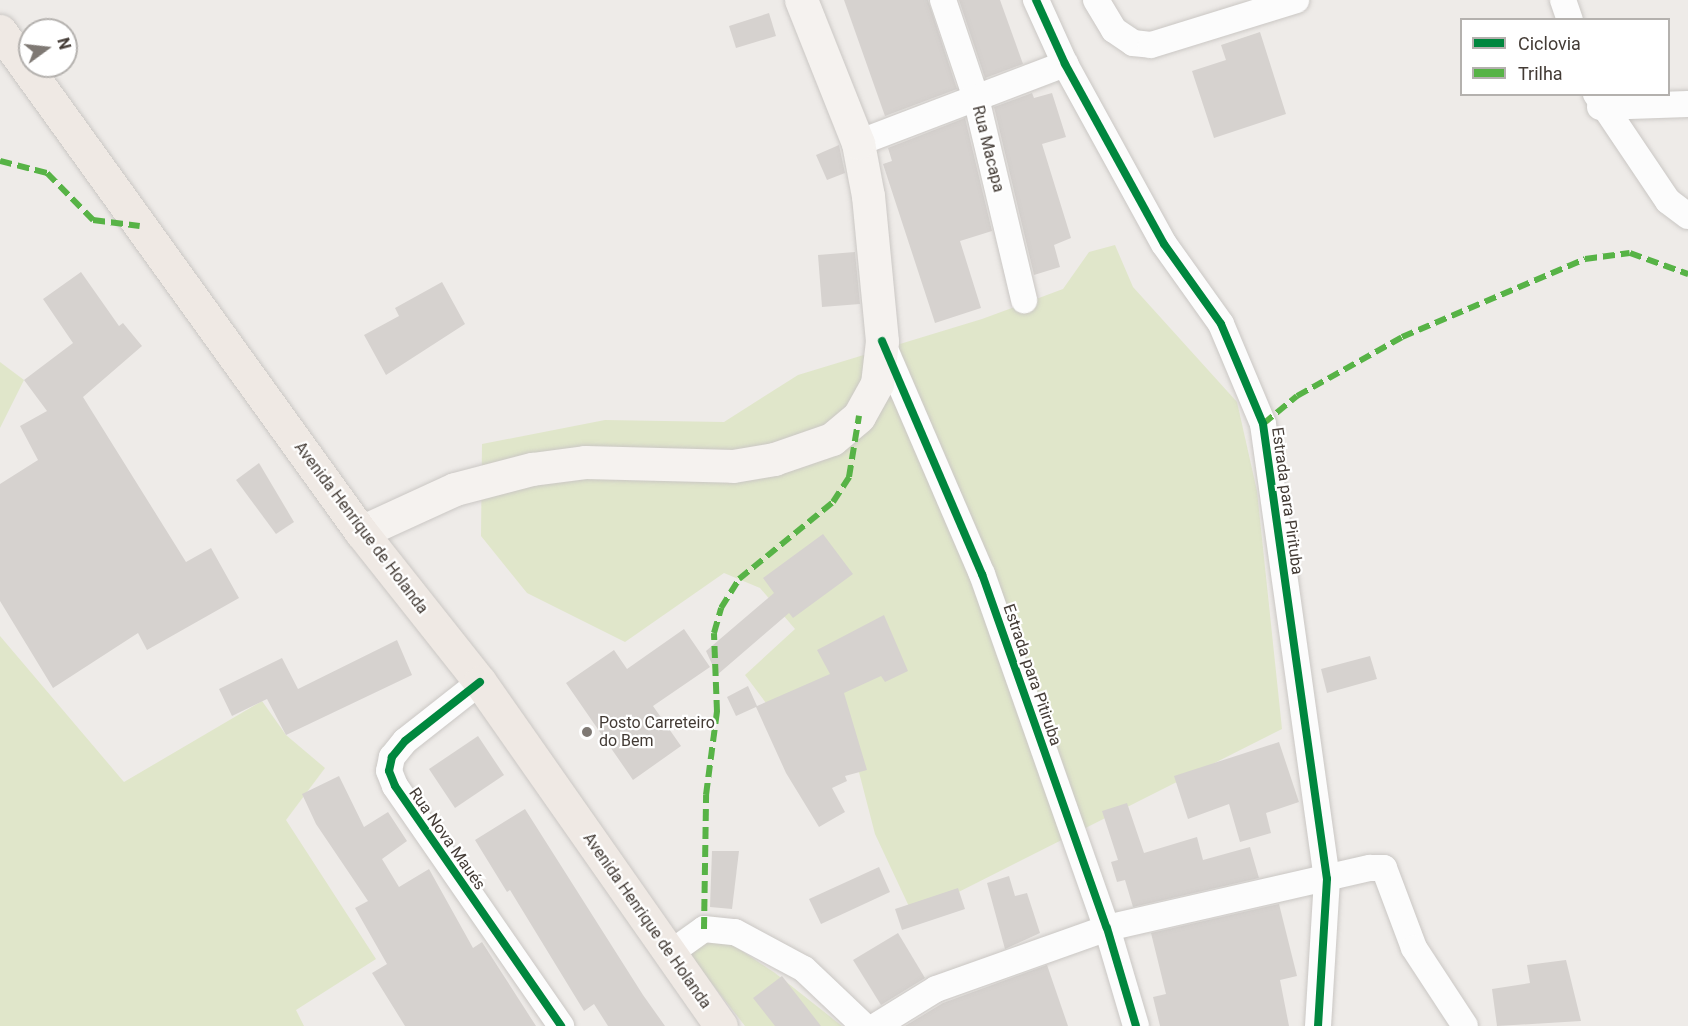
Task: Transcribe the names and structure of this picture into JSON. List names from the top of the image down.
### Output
{
  "streets": {
    "main road": ["Avenida Henrique de Holanda"],
    "street": [
      "Rua Macapa",
      "Estrada para Pirituba",
      "Estrada para Pitiruba",
      "Rua Nova Maués"
    ]
  },
  "crossings": [
    ["Avenida Henrique de Holanda", "Rua Nova Maués"]
  ],
  "places": ["Posto Carreteiro do Bem"],
  "legend": ["Ciclovia", "Trilha"],
  "north": "right"
}
